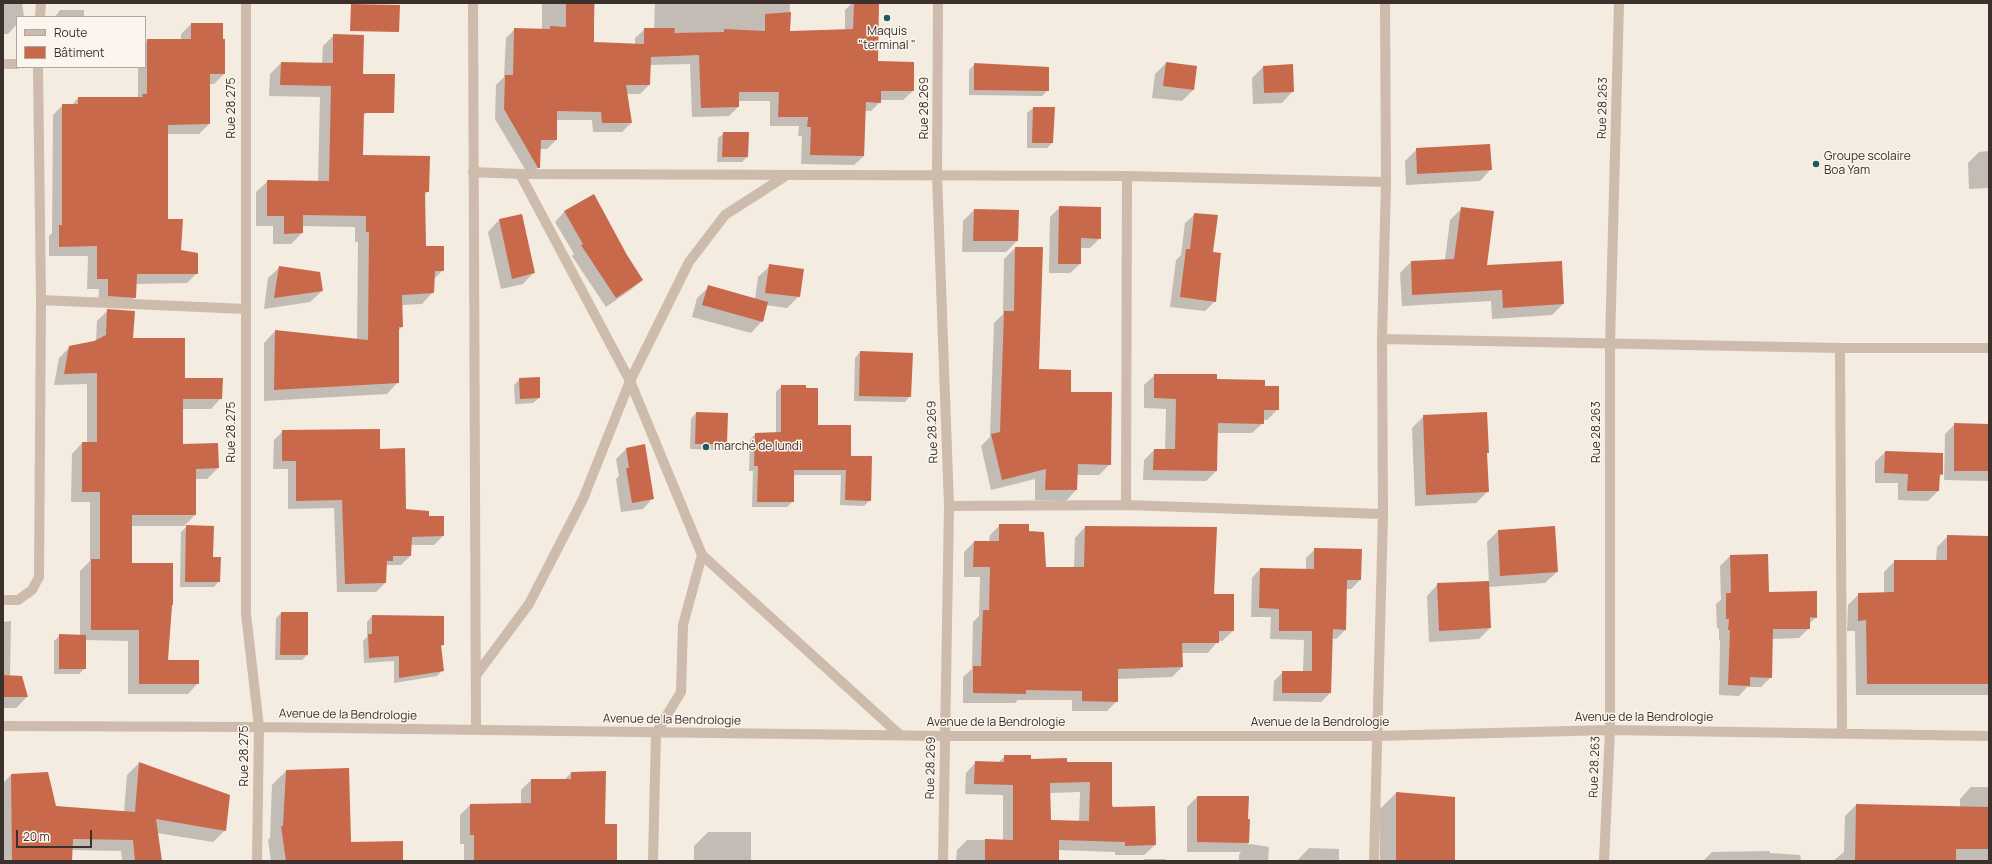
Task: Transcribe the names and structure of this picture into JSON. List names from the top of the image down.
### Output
{
  "streets": {
    "street": [
      "Rue 28.275",
      "Rue 28.269",
      "Rue 28.263",
      "Avenue de la Bendrologie"
    ]
  },
  "crossings": [
    ["Rue 28.275", "Avenue de la Bendrologie"],
    ["Rue 28.269", "Avenue de la Bendrologie"],
    ["Rue 28.263", "Avenue de la Bendrologie"]
  ],
  "places": ["Maquis \"terminal \"", "Groupe scolaire Boa Yam", "marché de lundi"],
  "legend": ["Route", "Bâtiment"],
  "scale_bar": "20 m"
}
